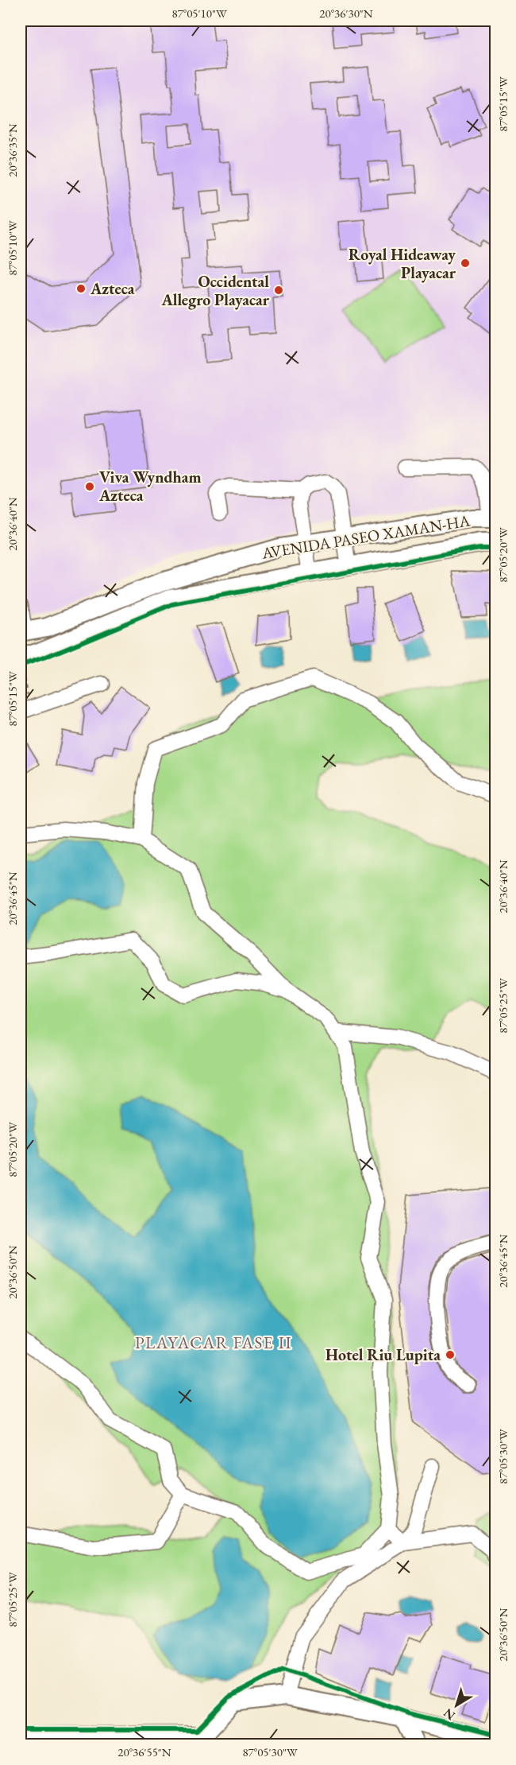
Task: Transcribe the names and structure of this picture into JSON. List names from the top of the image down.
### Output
{
  "streets": {
    "main road": ["AVENIDA PASEO XAMAN-HA"]
  },
  "districts": ["PLAYACAR FASE II"],
  "places": [
    "Royal Hideaway Playacar",
    "Azteca",
    "Occidental Allegro Playacar",
    "Viva Wyndham Azteca",
    "Hotel Riu Lupita"
  ],
  "north": "bottom left",
  "coordinates": [
    "87°05'10\"W",
    "20°36'30\"N",
    "87°05'15\"W",
    "20°36'35\"N",
    "20°36'40\"N",
    "87°05'20\"W",
    "20°36'45\"N",
    "87°05'25\"W",
    "20°36'50\"N",
    "87°05'30\"W",
    "20°36'55\"N"
  ]
}
